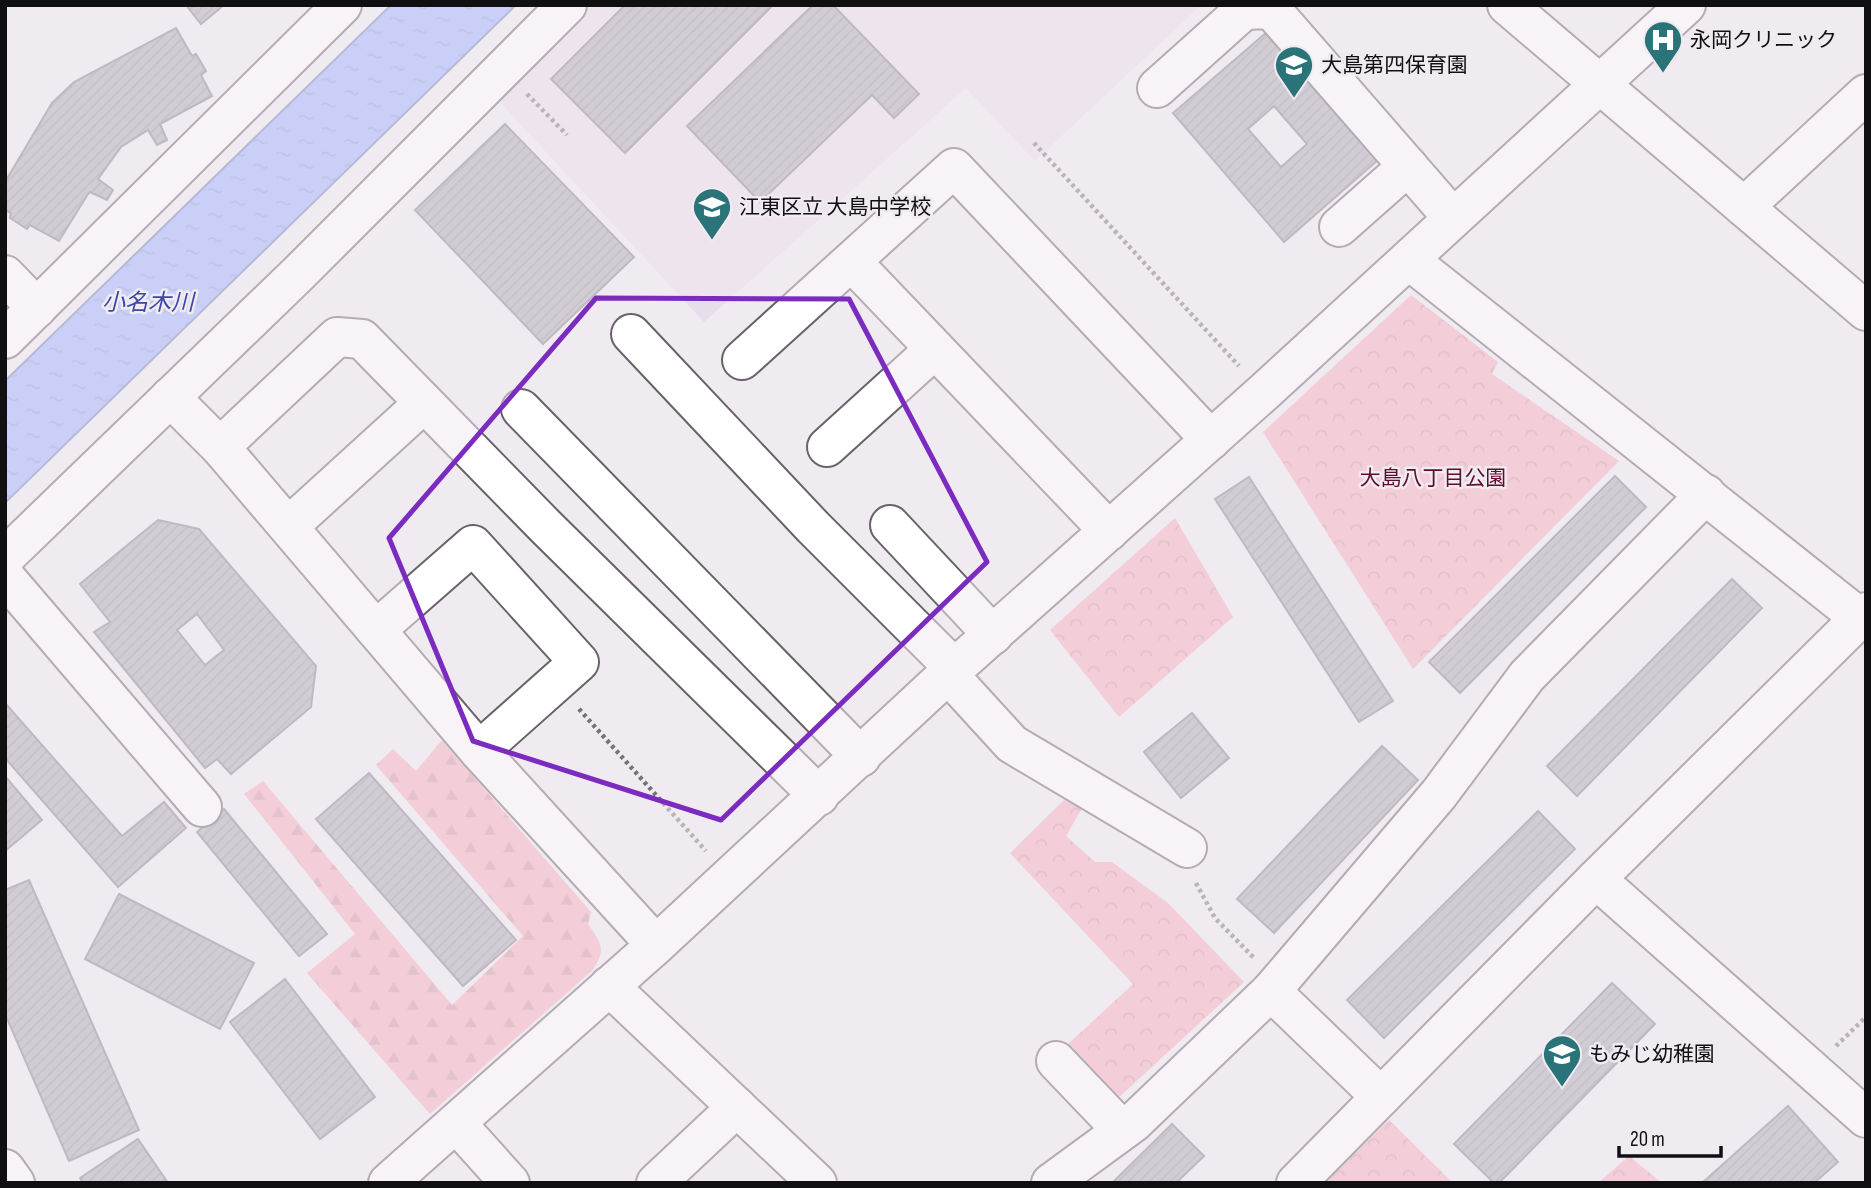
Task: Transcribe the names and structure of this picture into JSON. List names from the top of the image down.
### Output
{
  "water": ["小名木川"],
  "parks": ["大島八丁目公園"],
  "places": {
    "hospital": ["永岡クリニック"],
    "school or university": ["大島第四保育園", "江東区立 大島中学校", "もみじ幼稚園"]
  },
  "scale_bar": "20 m"
}
